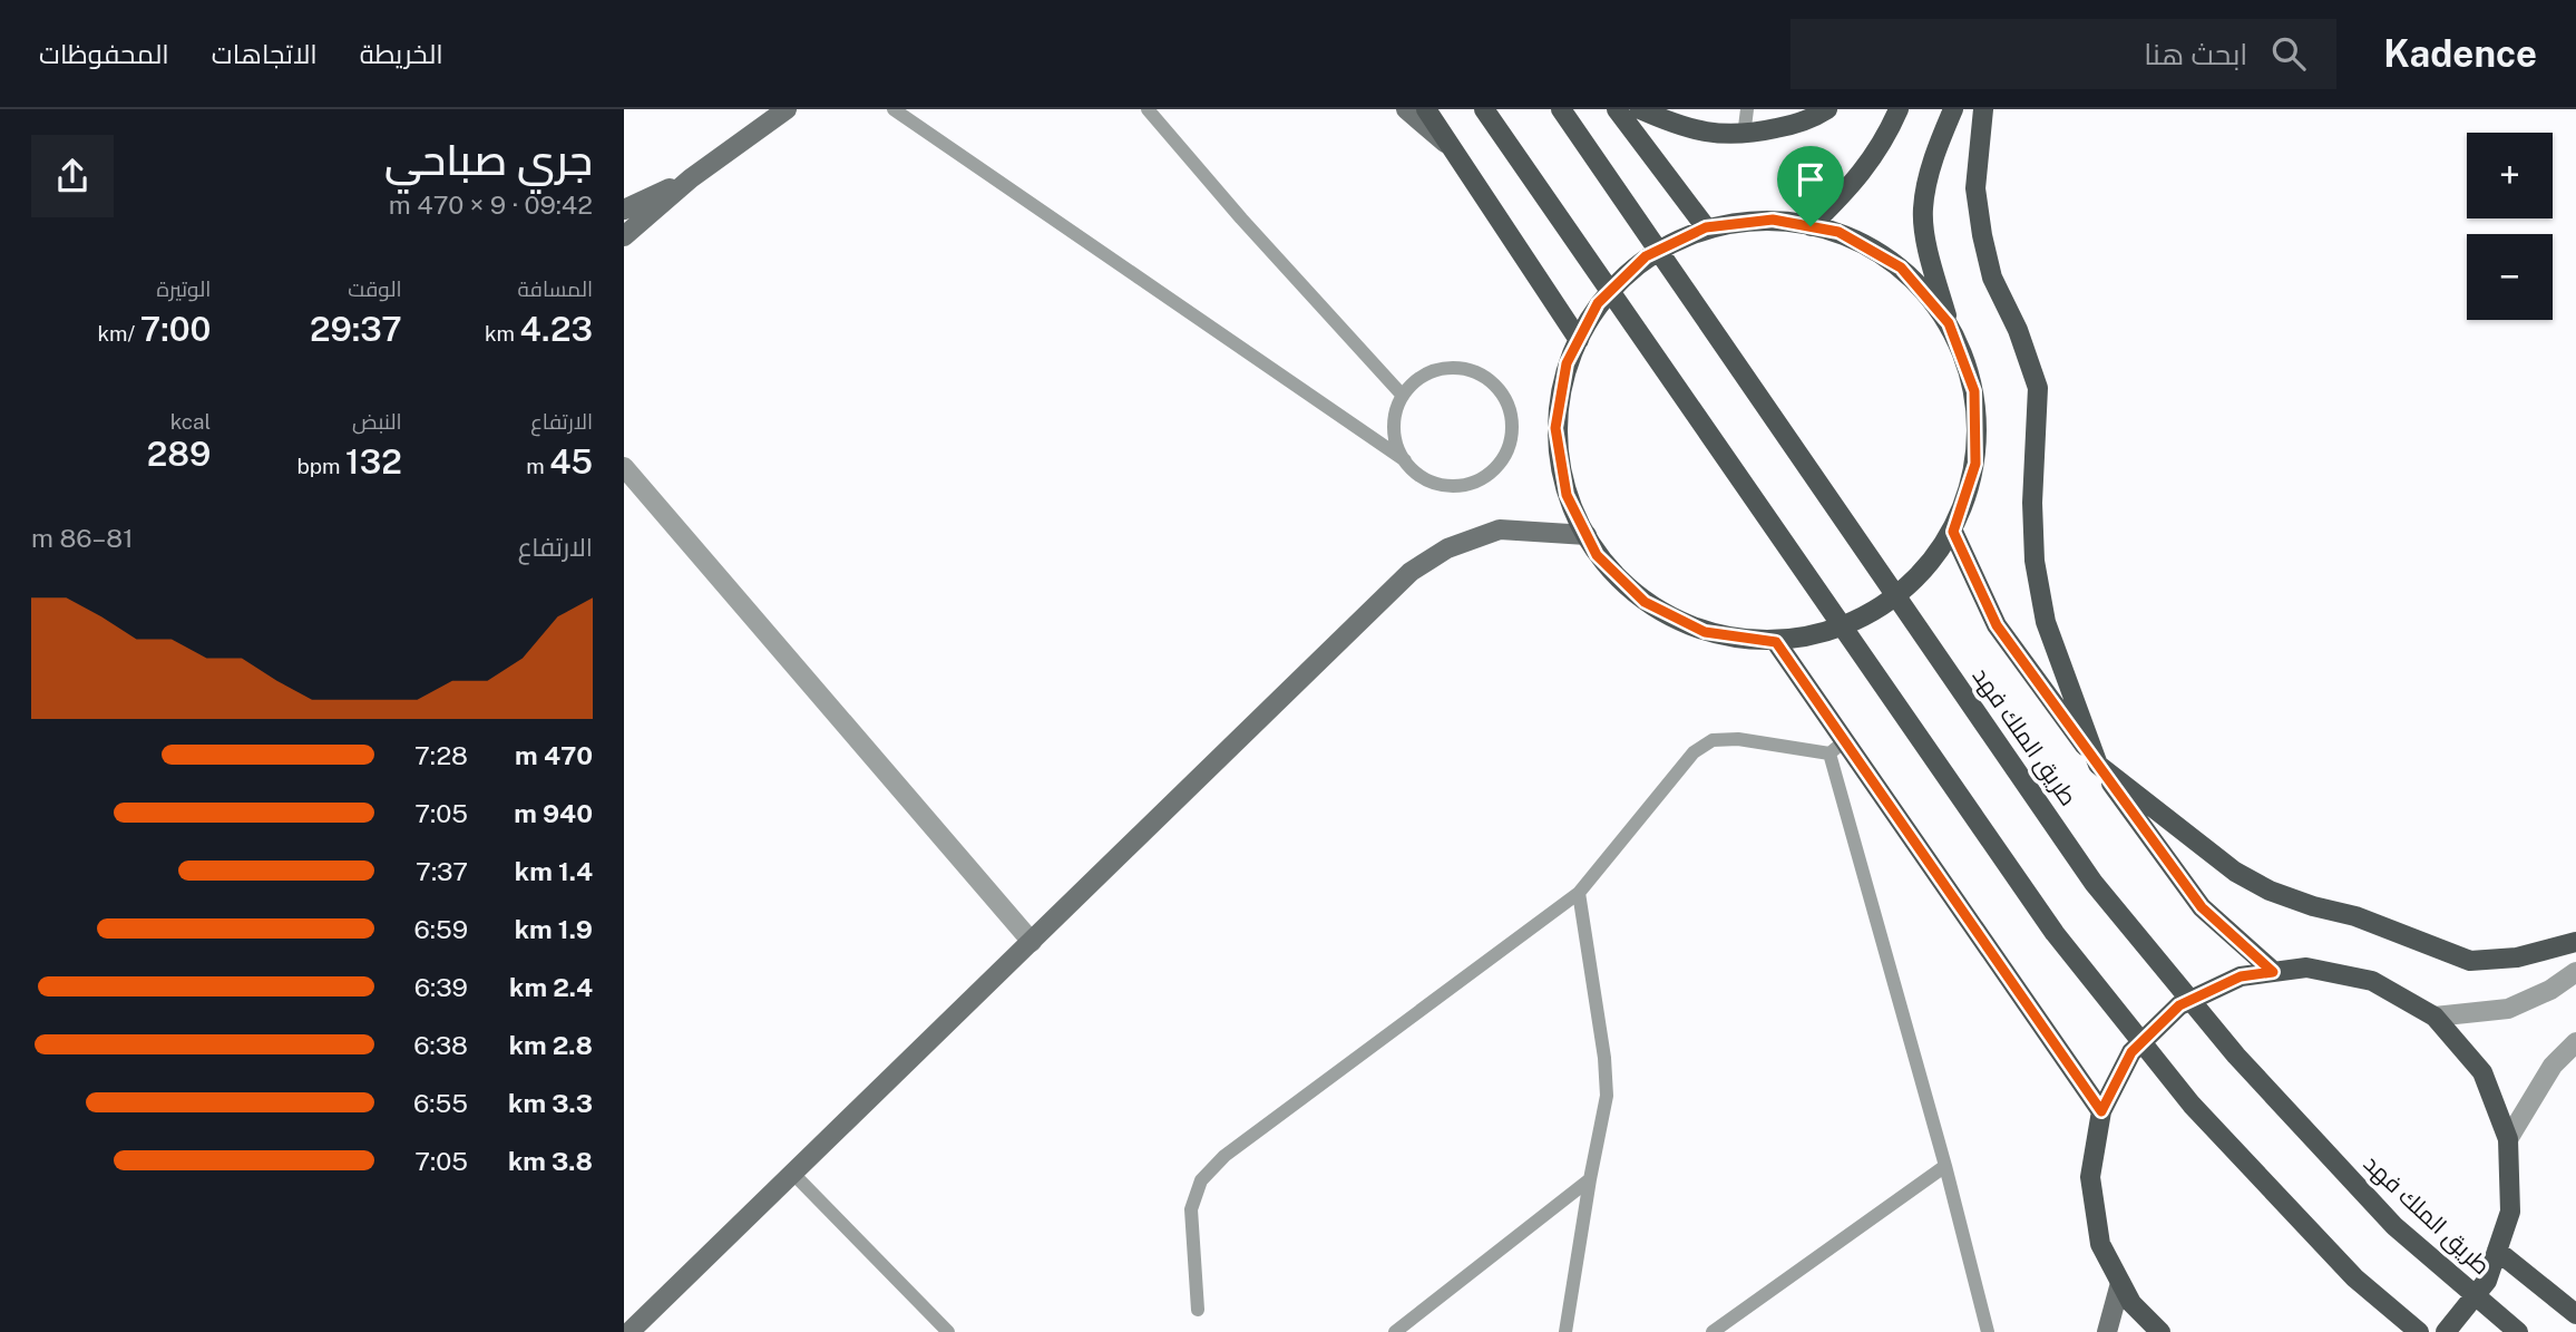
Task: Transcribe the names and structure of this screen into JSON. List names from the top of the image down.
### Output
{
  "streets": {
    "main road": ["طريق الملك فهد"]
  },
  "page": {
    "header": "Kadence",
    "search": "ابحث هنا",
    "nav": ["الخريطة", "الاتجاهات", "المحفوظات"],
    "heading": ["جري صباحي", "09:42 · 9 × 470 m"],
    "map_buttons": ["+", "−"],
    "stats": [
      ["المسافة", "4.23 km"],
      ["الوقت", "29:37"],
      ["الوتيرة", "7:00 /km"],
      ["الارتفاع", "45 m"],
      ["النبض", "132 bpm"],
      ["kcal", "289"]
    ],
    "chart": ["الارتفاع", "81–86 m"],
    "list": [
      {
        "name": "470 m",
        "note": "7:28"
      },
      {
        "name": "940 m",
        "note": "7:05"
      },
      {
        "name": "1.4 km",
        "note": "7:37"
      },
      {
        "name": "1.9 km",
        "note": "6:59"
      },
      {
        "name": "2.4 km",
        "note": "6:39"
      },
      {
        "name": "2.8 km",
        "note": "6:38"
      },
      {
        "name": "3.3 km",
        "note": "6:55"
      },
      {
        "name": "3.8 km",
        "note": "7:05"
      }
    ]
  }
}
